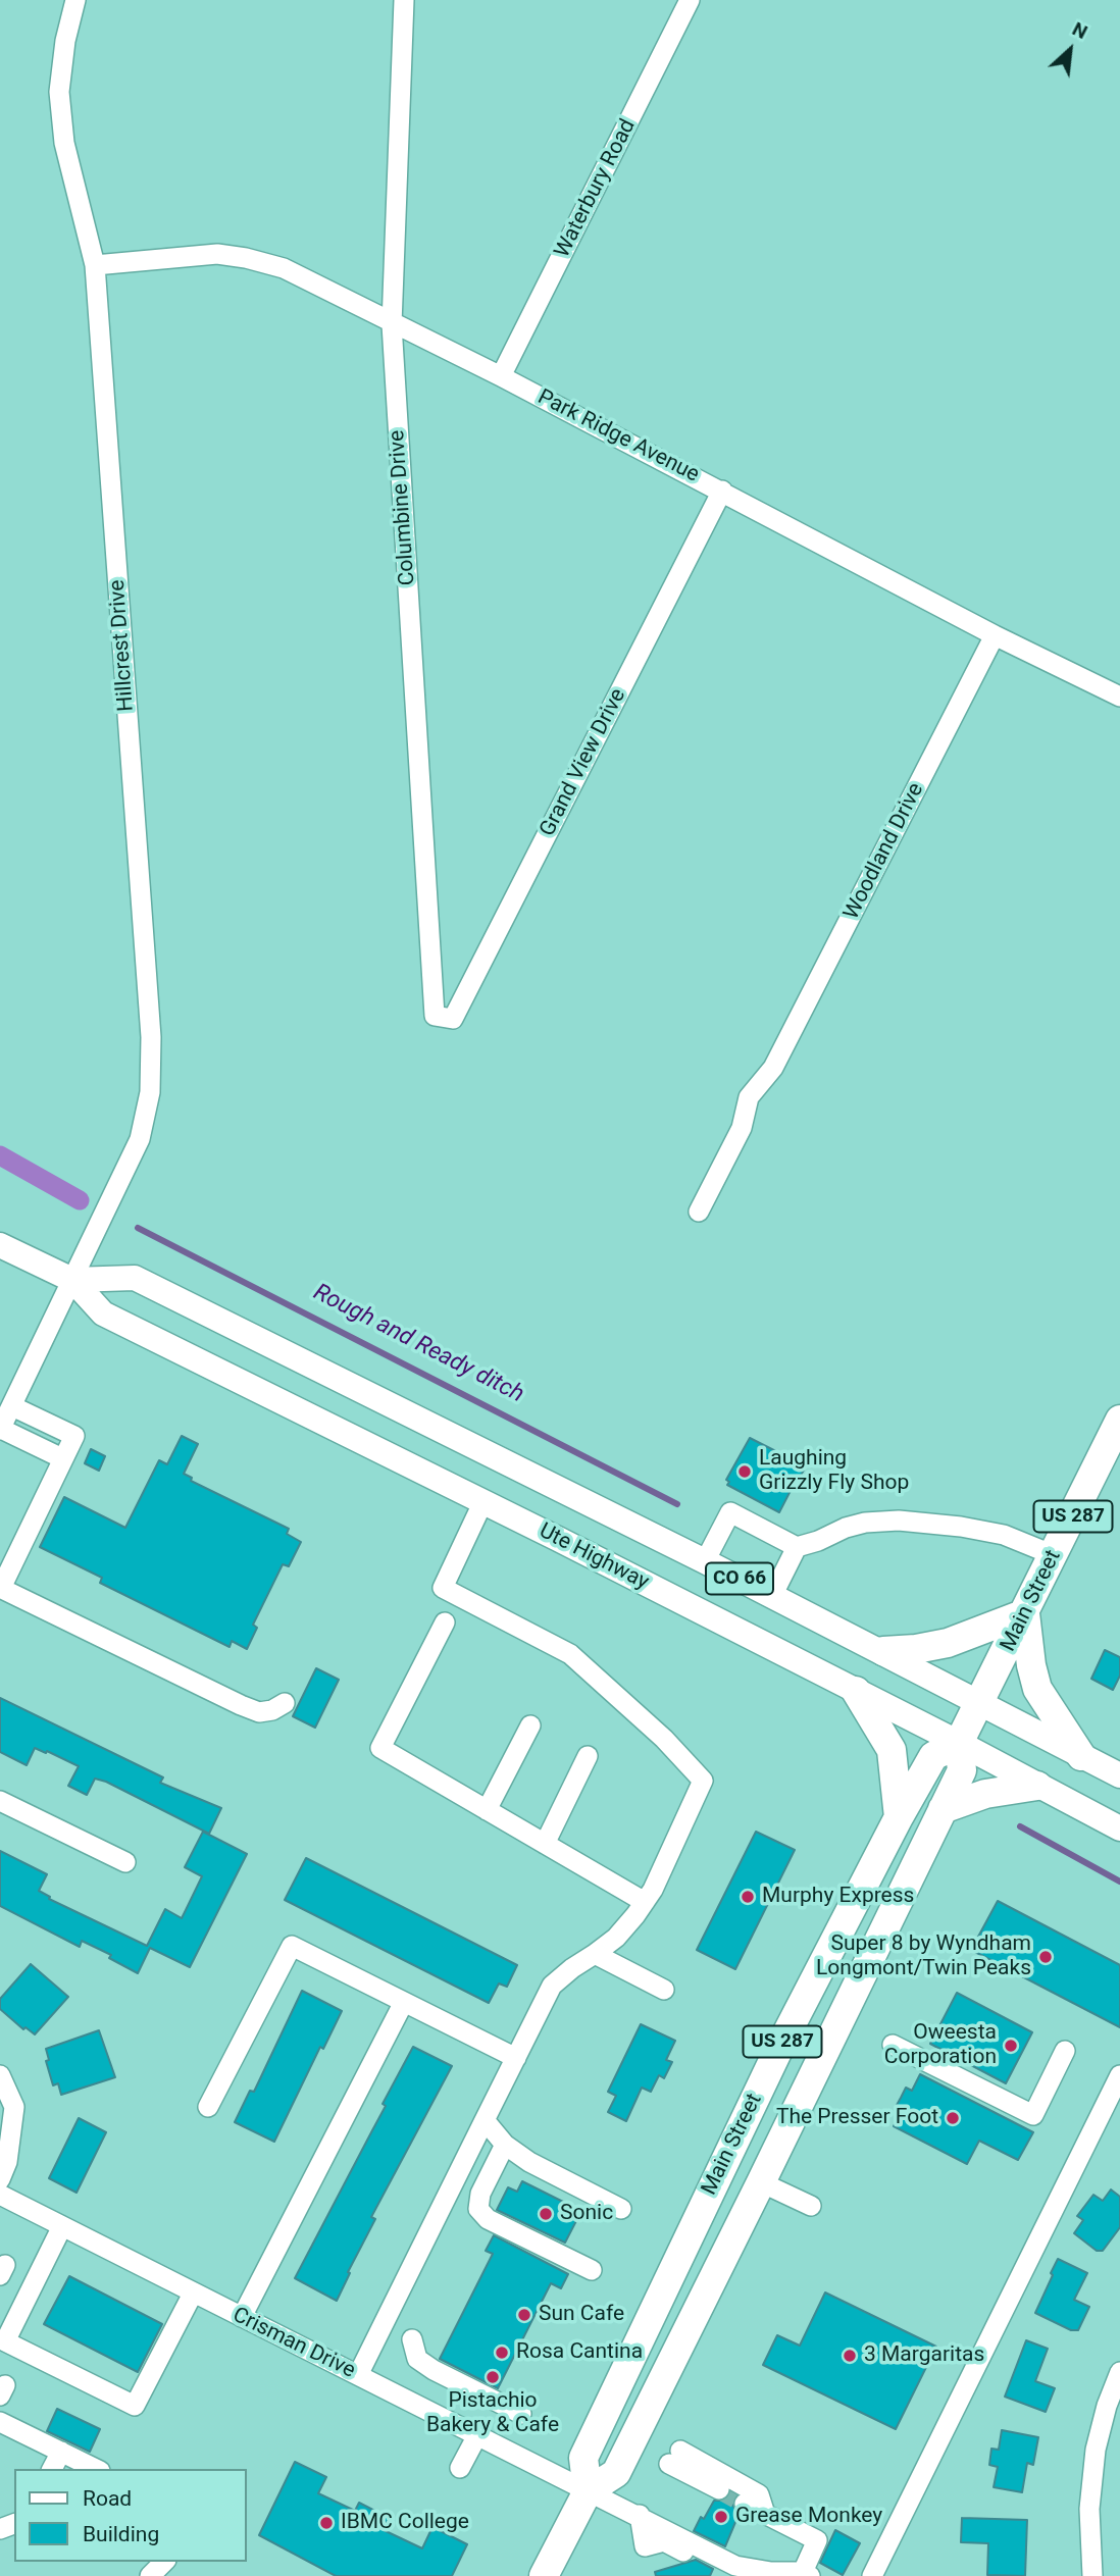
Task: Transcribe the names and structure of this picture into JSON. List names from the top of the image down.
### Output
{
  "streets": {
    "highway": ["US 287", "Main Street"],
    "main road": ["Ute Highway", "CO 66"],
    "street": [
      "Waterbury Road",
      "Park Ridge Avenue",
      "Columbine Drive",
      "Hillcrest Drive",
      "Grand View Drive",
      "Woodland Drive",
      "Crisman Drive"
    ]
  },
  "crossings": [
    ["Waterbury Road", "Park Ridge Avenue"],
    ["Park Ridge Avenue", "Columbine Drive"],
    ["Park Ridge Avenue", "Hillcrest Drive"],
    ["Park Ridge Avenue", "Grand View Drive"],
    ["Park Ridge Avenue", "Woodland Drive"],
    ["Columbine Drive", "Grand View Drive"],
    ["Hillcrest Drive", "Ute Highway"],
    ["Ute Highway", "Main Street"],
    ["Main Street", "Crisman Drive"]
  ],
  "water": ["Rough and Ready ditch"],
  "places": [
    "Laughing Grizzly Fly Shop",
    "Murphy Express",
    "Super 8 by Wyndham Longmont/Twin Peaks",
    "Oweesta Corporation",
    "The Presser Foot",
    "Sonic",
    "Sun Cafe",
    "Rosa Cantina",
    "3 Margaritas",
    "Pistachio Bakery & Cafe",
    "Grease Monkey",
    "IBMC College"
  ],
  "legend": ["Road", "Building"],
  "north": "top right"
}
